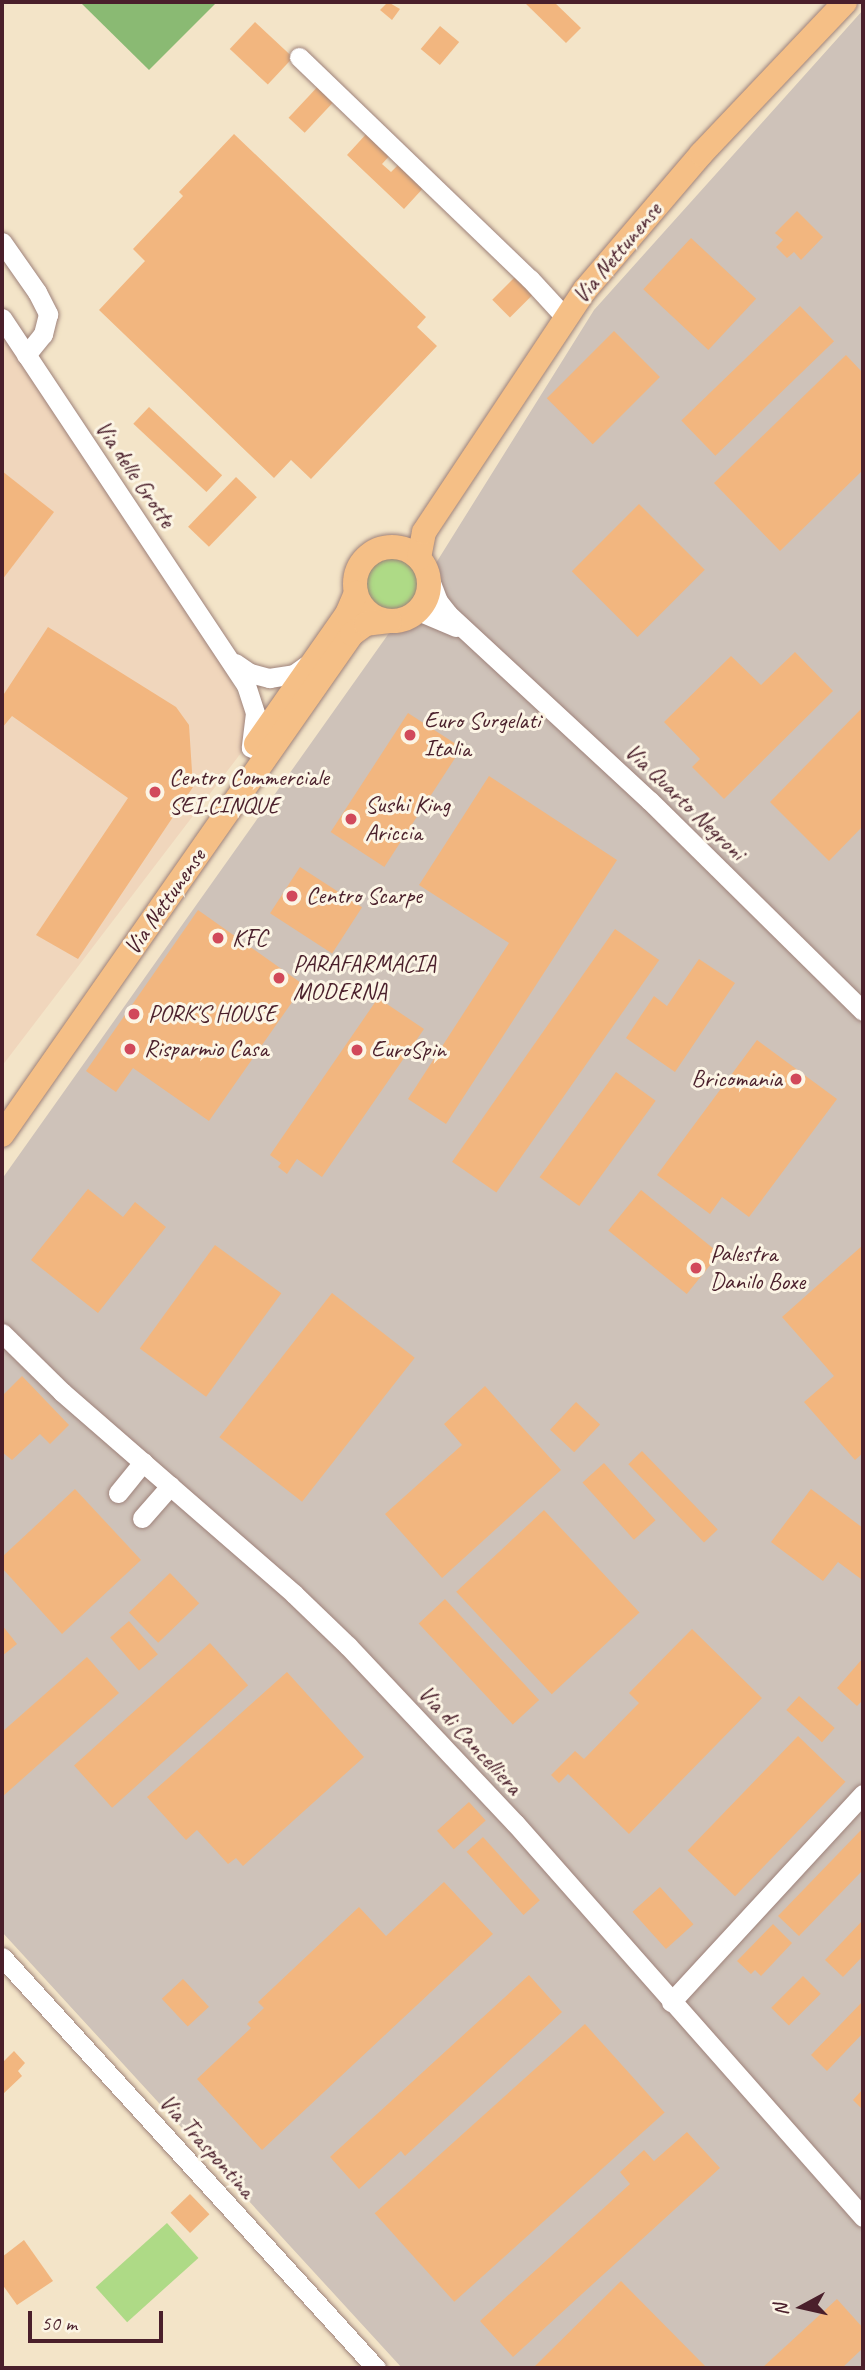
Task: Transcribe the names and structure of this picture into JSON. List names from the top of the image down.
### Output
{
  "streets": {
    "main road": ["Via Nettunense"],
    "street": [
      "Via delle Grotte",
      "Via Quarto Negroni",
      "Via di Cancelliera",
      "Via Traspontina"
    ]
  },
  "crossings": [
    ["Via Nettunense", "Via delle Grotte"],
    ["Via Nettunense", "Via Quarto Negroni"]
  ],
  "places": [
    "Euro Surgelati Italia",
    "Centro Commerciale SEI.CINQUE",
    "Sushi King Ariccia",
    "Centro Scarpe",
    "KFC",
    "PARAFARMACIA MODERNA",
    "PORK'S HOUSE",
    "Risparmio Casa",
    "EuroSpin",
    "Bricomania",
    "Palestra Danilo Boxe"
  ],
  "scale_bar": "50 m",
  "north": "left"
}
